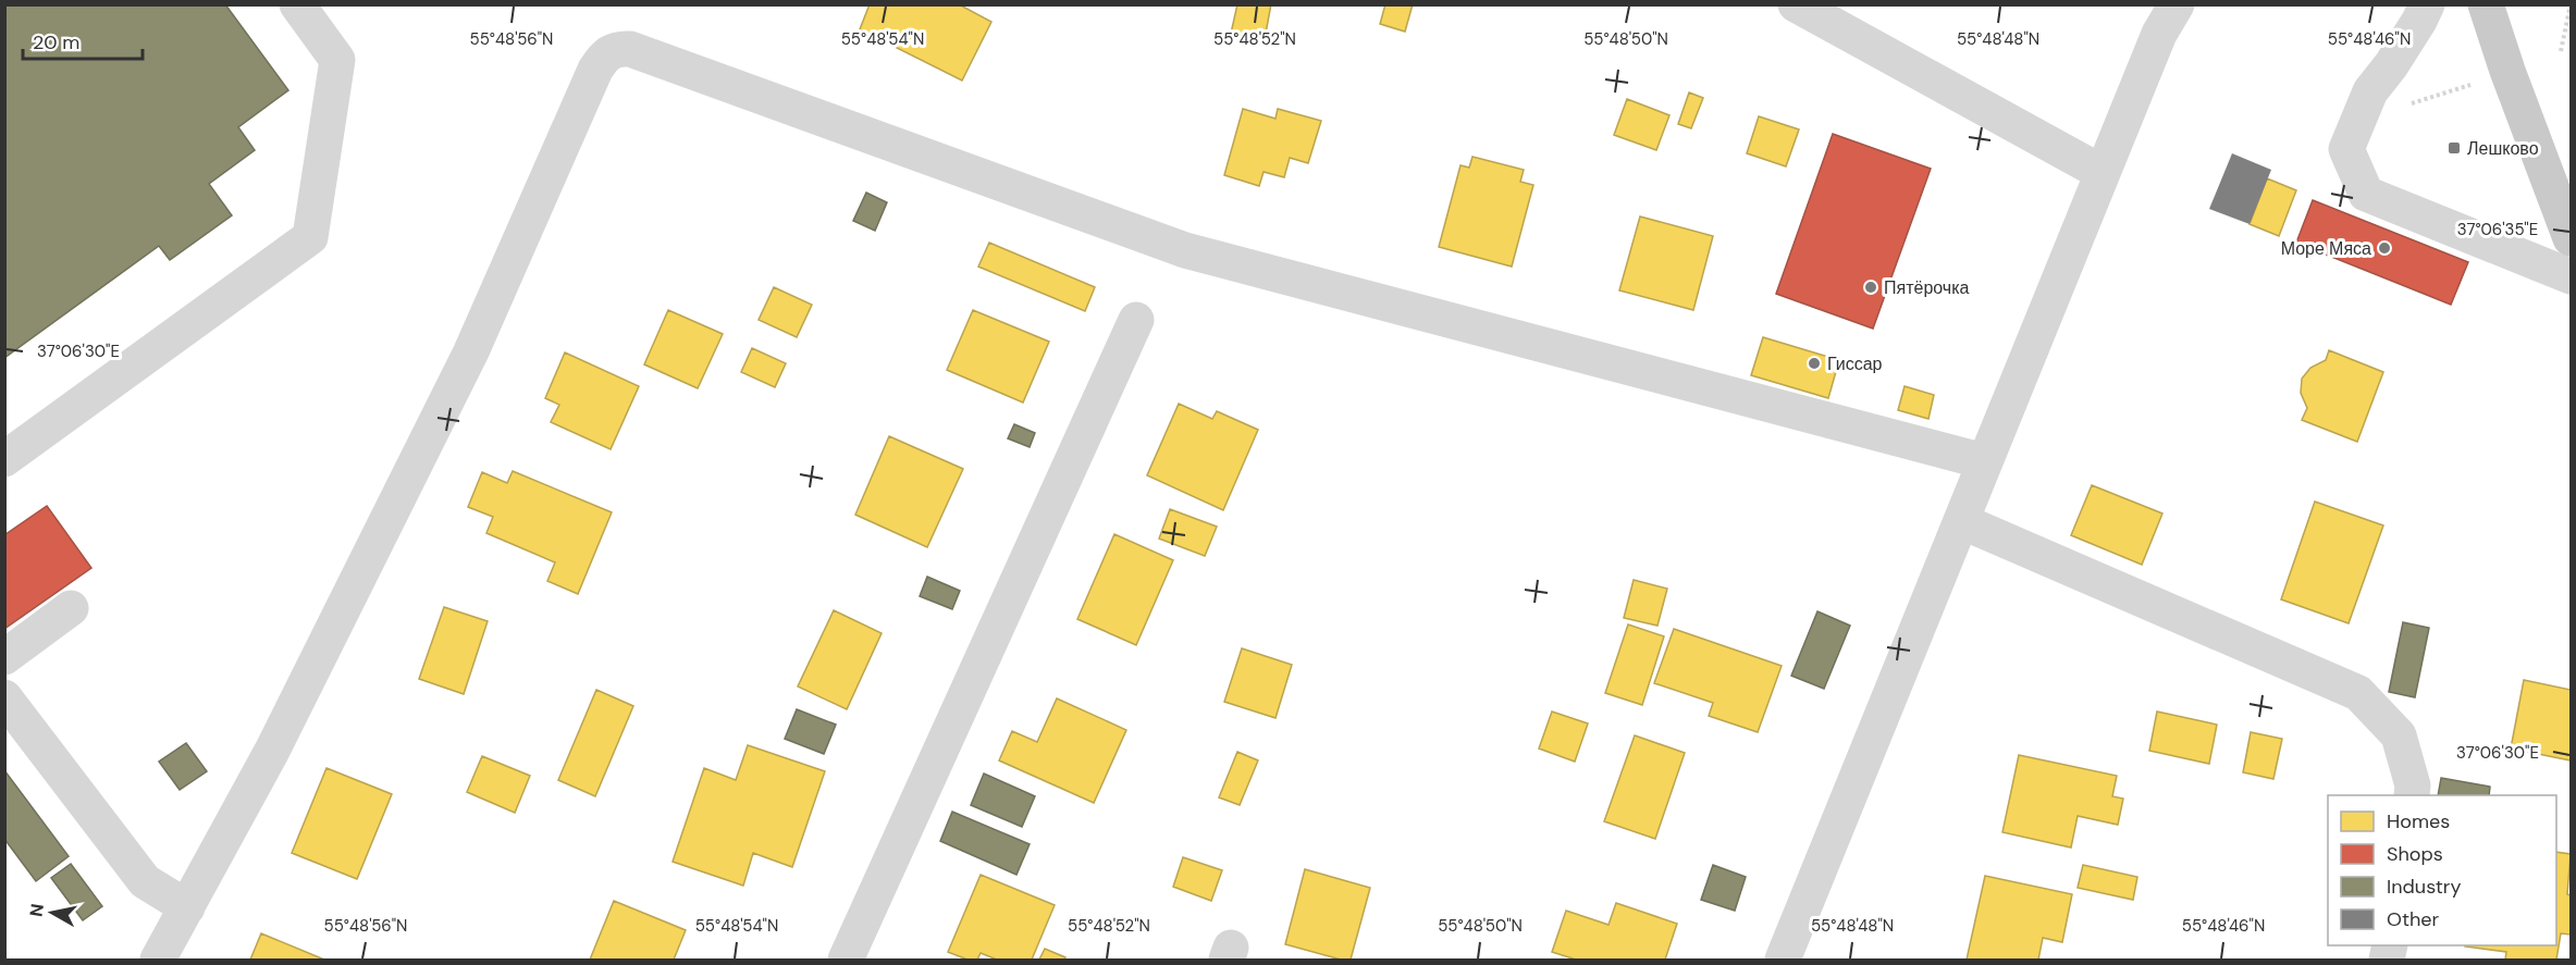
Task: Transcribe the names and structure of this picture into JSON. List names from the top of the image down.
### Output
{
  "places": {
    "transit": ["Лешково"],
    "other": ["Море Мяса", "Пятёрочка", "Гиссар"]
  },
  "legend": [
    "Homes",
    "Shops",
    "Industry",
    "Other"
  ],
  "scale_bar": "20 m",
  "north": "left",
  "coordinates": [
    "55°48'56\"N",
    "55°48'54\"N",
    "55°48'50\"N",
    "55°48'48\"N",
    "55°48'46\"N",
    "55°48'52\"N",
    "37°06'35\"E",
    "37°06'30\"E"
  ]
}
